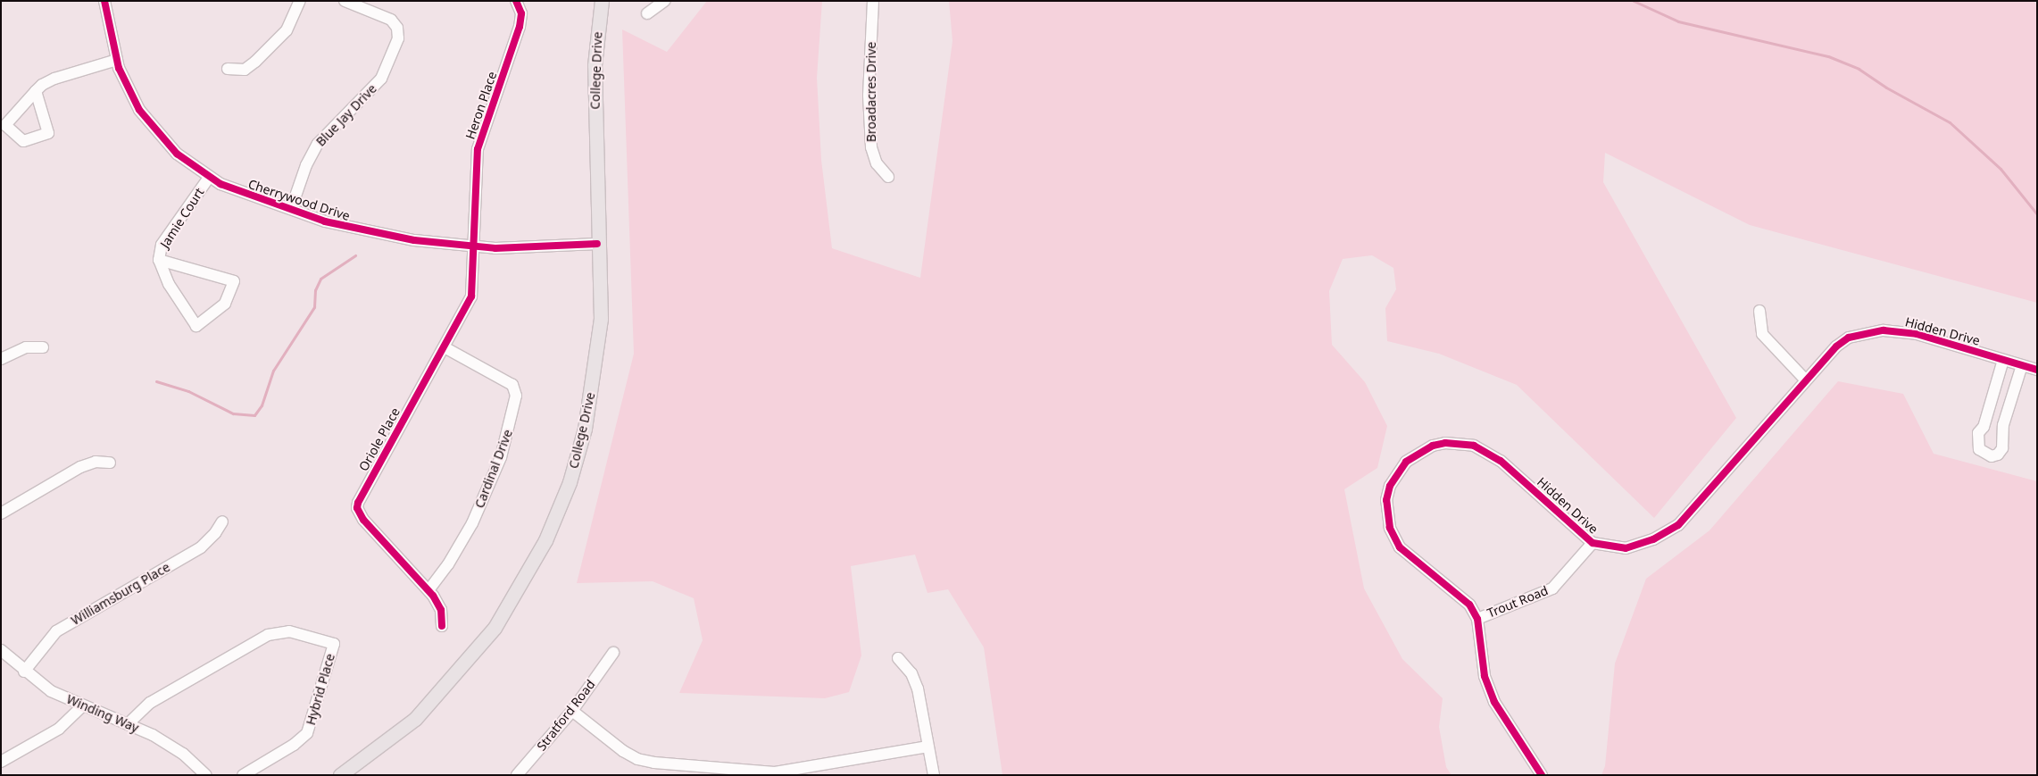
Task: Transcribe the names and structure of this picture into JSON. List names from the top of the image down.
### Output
{
  "streets": {
    "main road": ["College Drive"],
    "street": [
      "Broadacres Drive",
      "Heron Place",
      "Blue Jay Drive",
      "Cherrywood Drive",
      "Jamie Court",
      "Hidden Drive",
      "Oriole Place",
      "Cardinal Drive",
      "Williamsburg Place",
      "Trout Road",
      "Hybrid Place",
      "Winding Way",
      "Stratford Road"
    ]
  },
  "crossings": [
    ["College Drive", "Cherrywood Drive"],
    ["Heron Place", "Cherrywood Drive"],
    ["Heron Place", "Oriole Place"],
    ["Blue Jay Drive", "Cherrywood Drive"],
    ["Cherrywood Drive", "Jamie Court"],
    ["Cherrywood Drive", "Oriole Place"],
    ["Hidden Drive", "Trout Road"],
    ["Oriole Place", "Cardinal Drive"],
    ["Williamsburg Place", "Winding Way"],
    ["Hybrid Place", "Winding Way"]
  ]
}
